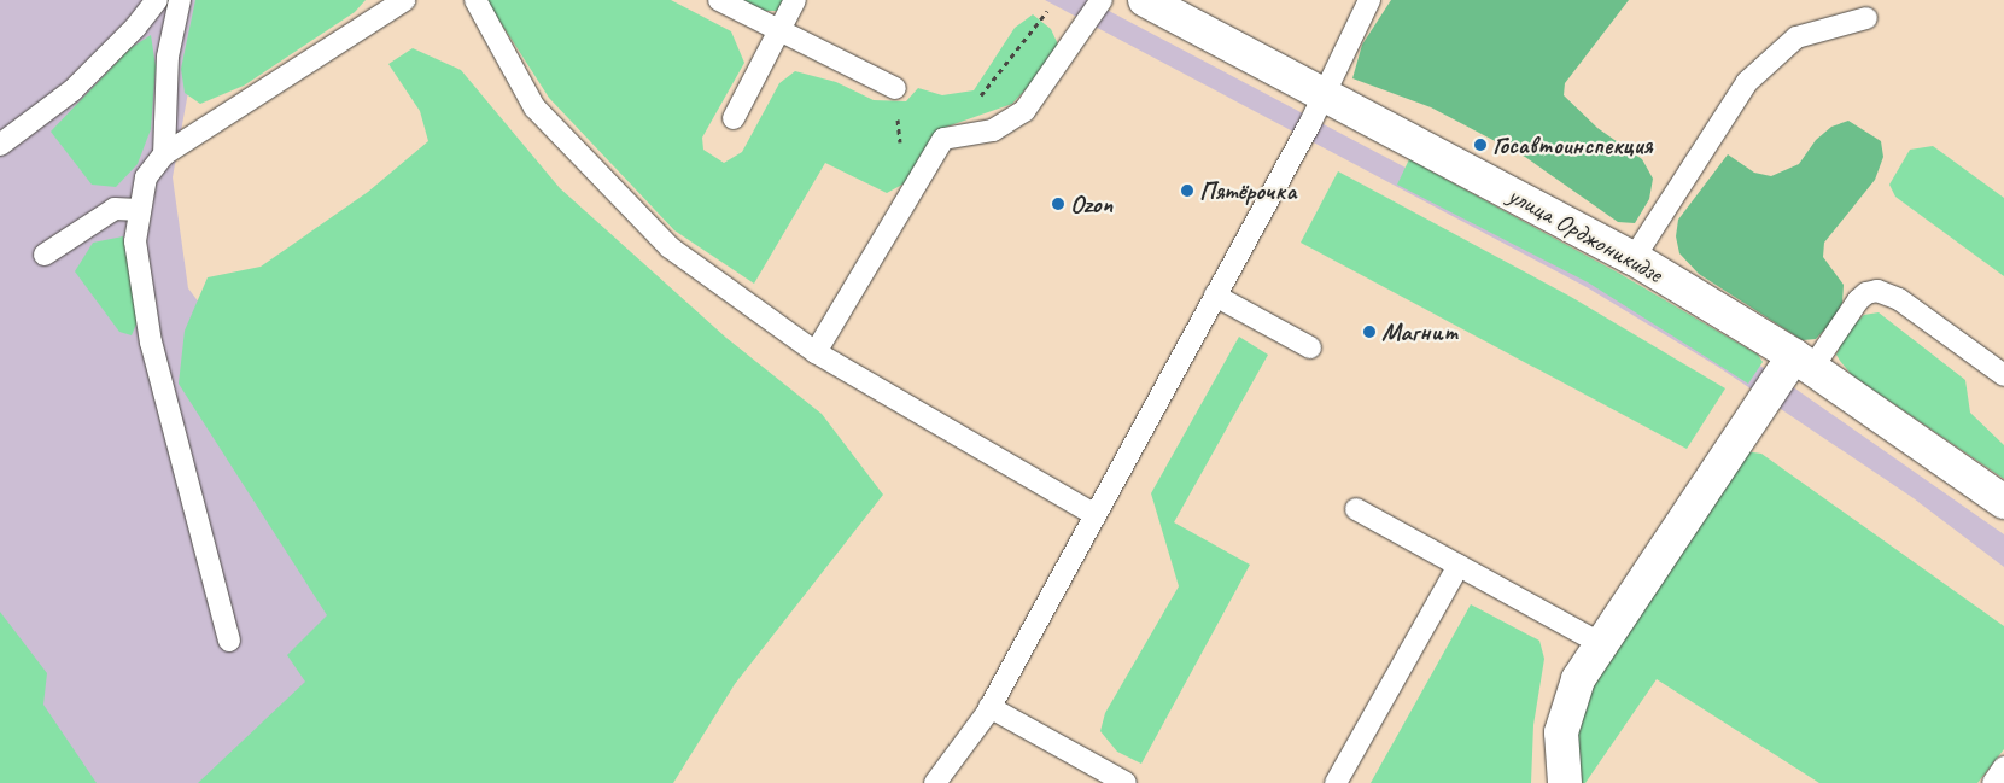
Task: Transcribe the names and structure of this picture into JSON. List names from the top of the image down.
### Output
{
  "streets": {
    "main road": ["улица Орджоникидзе"]
  },
  "places": [
    "Госавтоинспекция",
    "Пятёрочка",
    "Ozon",
    "Магнит"
  ]
}
